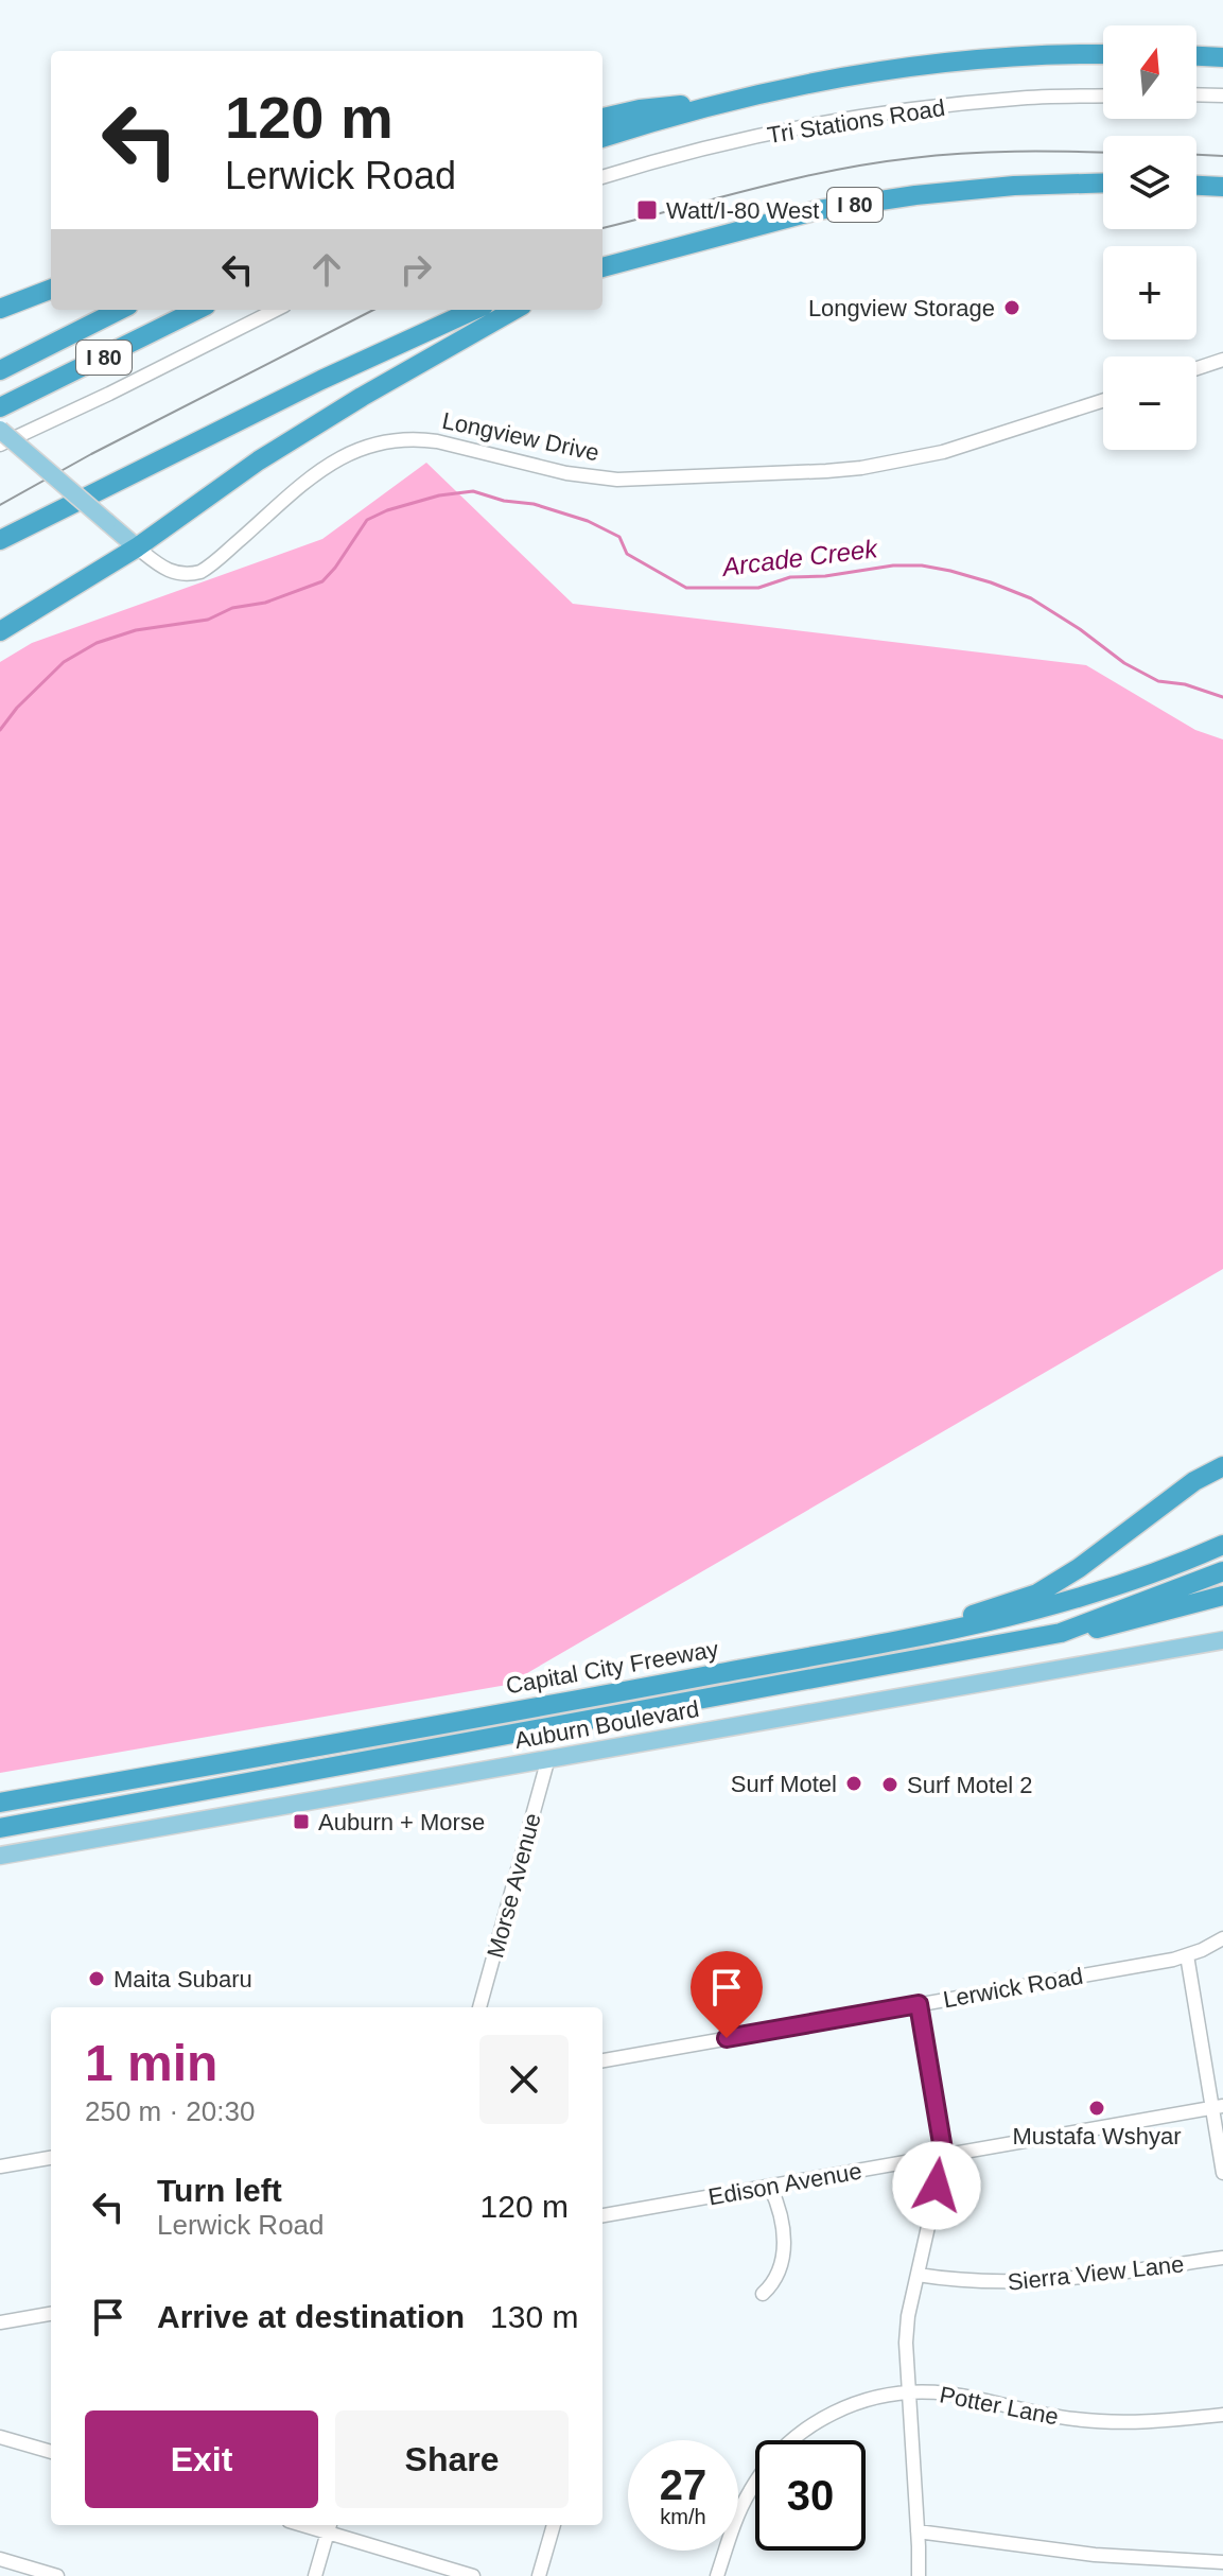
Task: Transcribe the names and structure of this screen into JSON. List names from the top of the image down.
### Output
{
  "streets": {
    "highway": ["I 80", "Capital City Freeway"],
    "main road": ["Longview Drive", "Auburn Boulevard"],
    "street": [
      "Tri Stations Road",
      "Morse Avenue",
      "Lerwick Road",
      "Edison Avenue",
      "Sierra View Lane",
      "Potter Lane"
    ]
  },
  "crossings": [
    ["Auburn Boulevard", "Morse Avenue"]
  ],
  "water": ["Arcade Creek"],
  "places": {
    "transit": ["Watt/I-80 West", "Auburn + Morse"],
    "other": [
      "Longview Storage",
      "Surf Motel",
      "Surf Motel 2",
      "Maita Subaru",
      "Mustafa Wshyar"
    ]
  },
  "north": "top",
  "page": {
    "map_buttons": ["+", "−"],
    "turn": ["120 m", "Lerwick Road"],
    "heading": ["1 min", "250 m · 20:30"],
    "list": [
      {
        "name": "Turn left",
        "note": "Lerwick Road",
        "value": "120 m"
      },
      {
        "name": "Arrive at destination",
        "value": "130 m"
      }
    ],
    "buttons": ["Exit", "Share"],
    "speed": "27 km/h",
    "limit": "30"
  }
}
